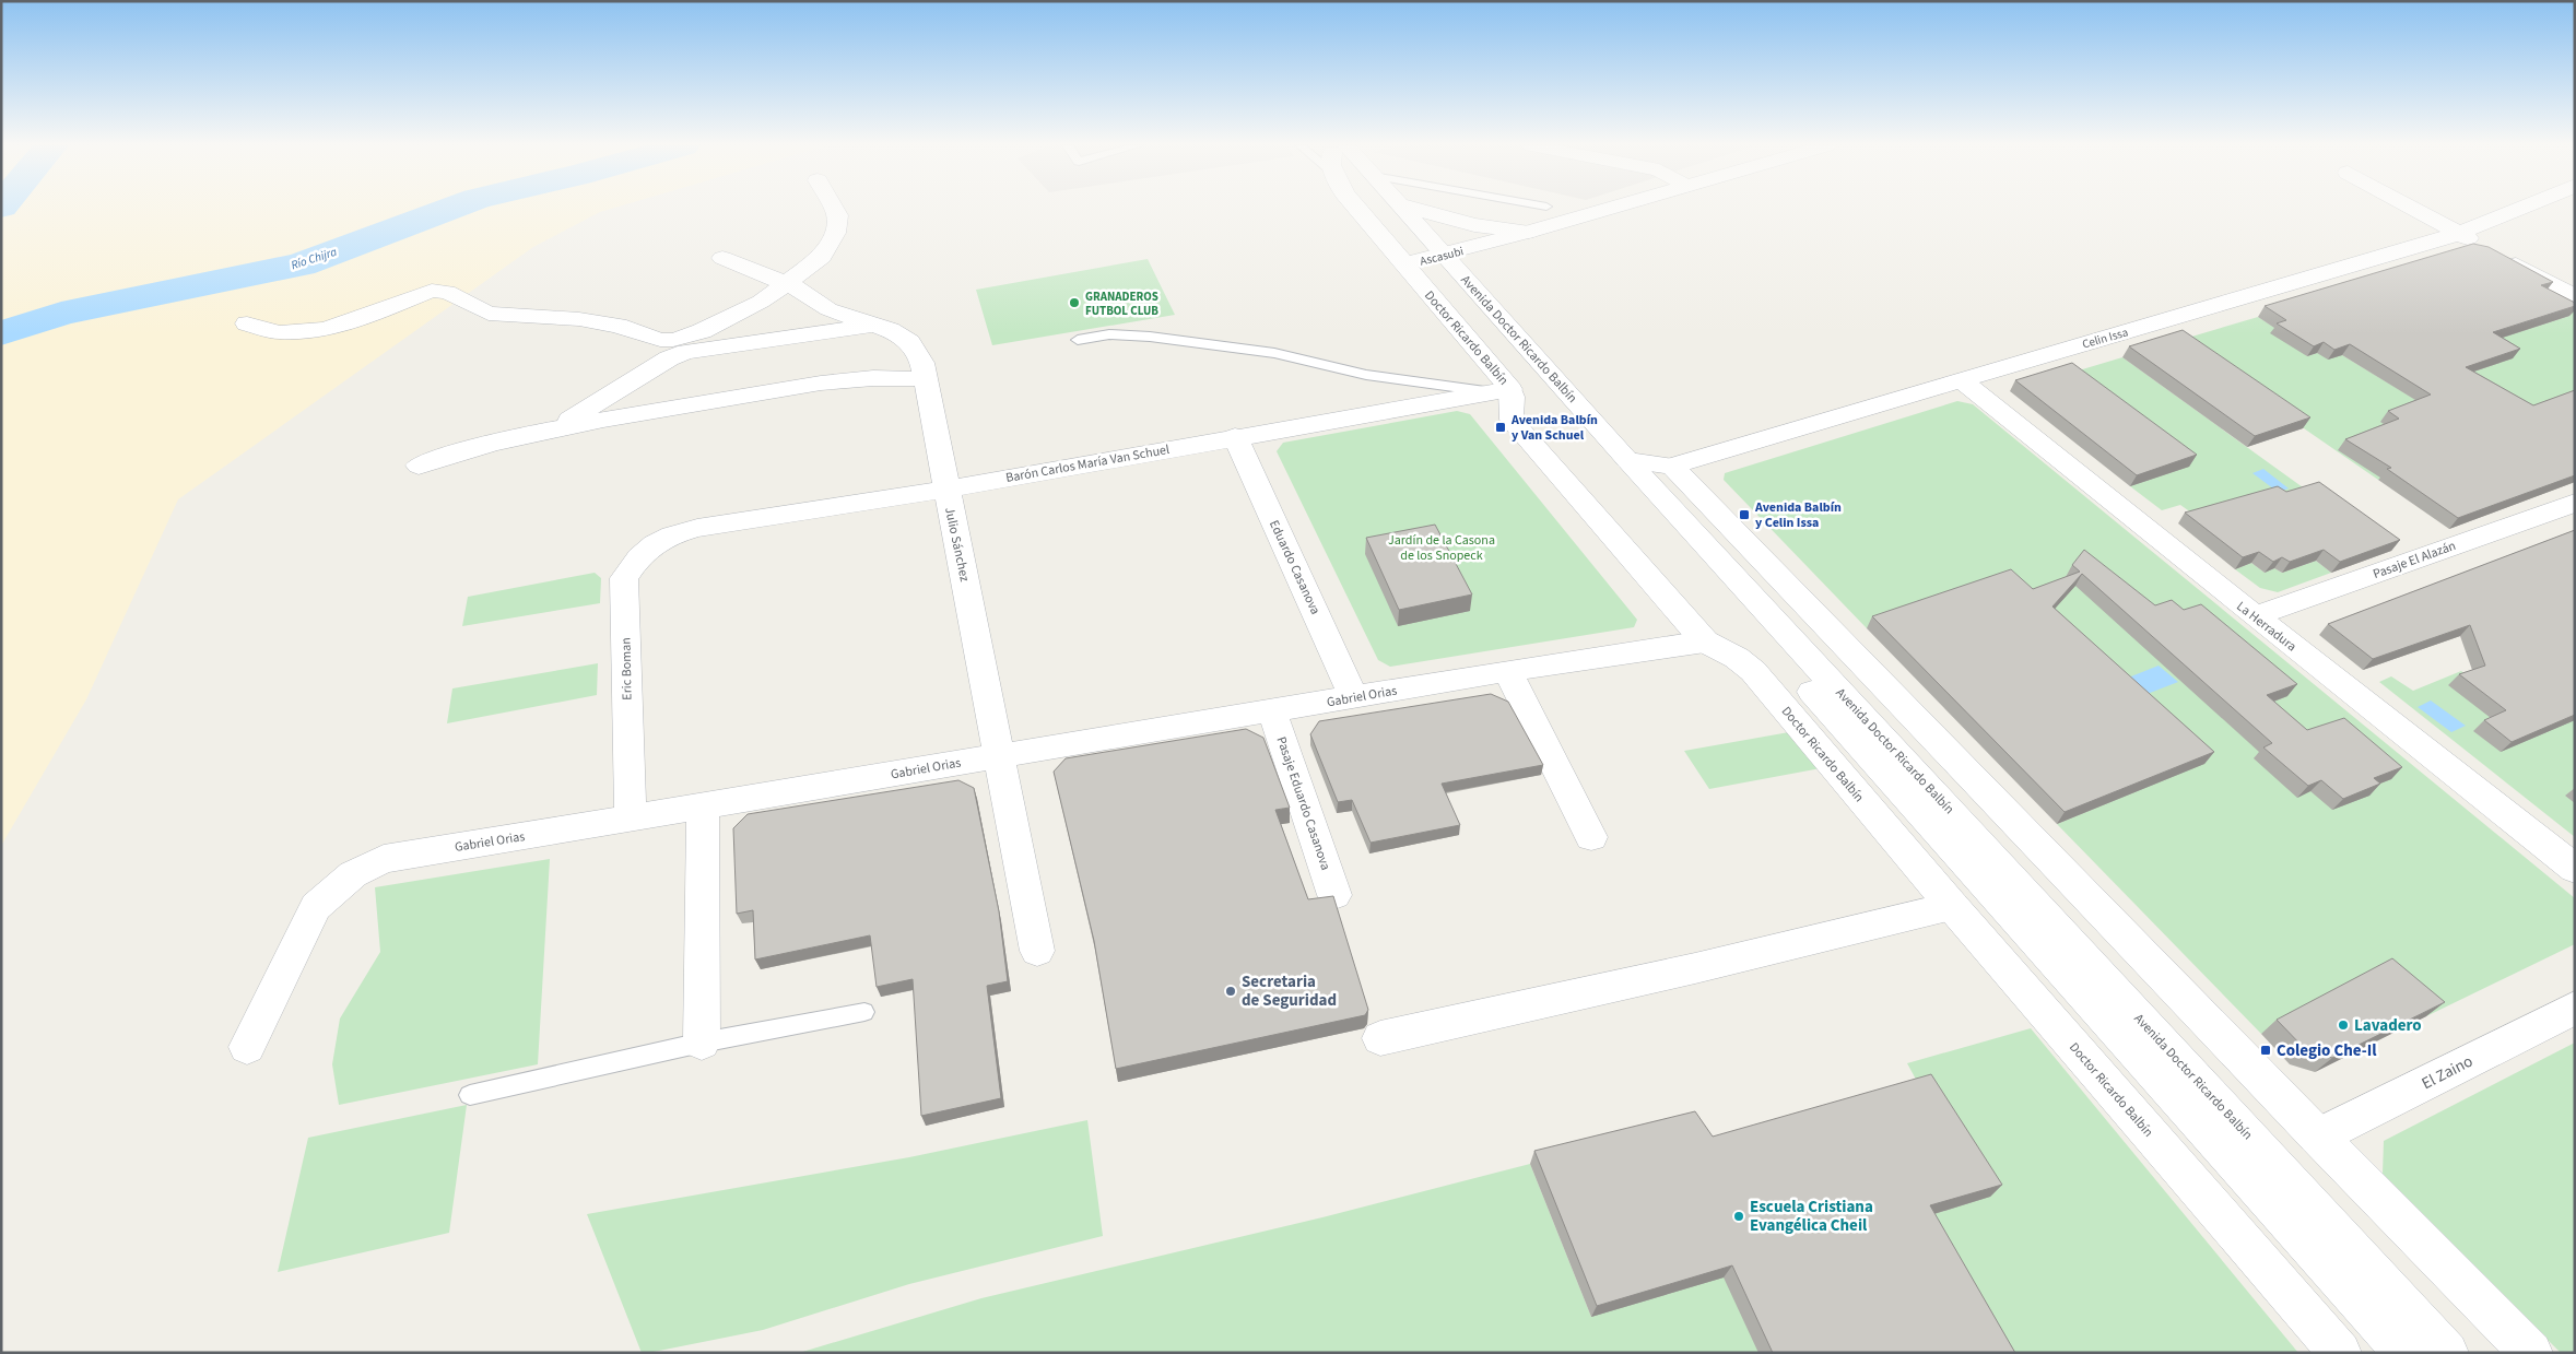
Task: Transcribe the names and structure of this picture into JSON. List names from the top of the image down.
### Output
{
  "streets": {
    "street": [
      "Ascasubi",
      "Doctor Ricardo Balbín",
      "Celin Issa",
      "Avenida Doctor Ricardo Balbín",
      "Barón Carlos María Van Schuel",
      "Julio Sánchez",
      "Pasaje El Alazán",
      "Eduardo Casanova",
      "La Herradura",
      "Eric Boman",
      "Gabriel Orias",
      "Pasaje Eduardo Casanova",
      "El Zaino"
    ]
  },
  "crossings": [
    ["Ascasubi", "Doctor Ricardo Balbín"],
    ["Ascasubi", "Avenida Doctor Ricardo Balbín"],
    ["Doctor Ricardo Balbín", "Avenida Doctor Ricardo Balbín"],
    ["Doctor Ricardo Balbín", "Barón Carlos María Van Schuel"],
    ["Doctor Ricardo Balbín", "Gabriel Orias"],
    ["Celin Issa", "Avenida Doctor Ricardo Balbín"],
    ["Celin Issa", "La Herradura"],
    ["Barón Carlos María Van Schuel", "Julio Sánchez"],
    ["Barón Carlos María Van Schuel", "Eduardo Casanova"],
    ["Barón Carlos María Van Schuel", "Eric Boman"],
    ["Julio Sánchez", "Gabriel Orias"],
    ["Pasaje El Alazán", "La Herradura"],
    ["Eduardo Casanova", "Gabriel Orias"],
    ["Eric Boman", "Gabriel Orias"],
    ["Gabriel Orias", "Pasaje Eduardo Casanova"]
  ],
  "water": ["Río Chijra"],
  "parks": ["Jardín de la Casona de los Snopeck"],
  "places": {
    "other": [
      "GRANADEROS FUTBOL CLUB",
      "Secretaria de Seguridad",
      "Lavadero",
      "Escuela Cristiana Evangélica Cheil"
    ],
    "transit": ["Avenida Balbín y Van Schuel", "Avenida Balbín y Celin Issa", "Colegio Che-Il"]
  }
}
